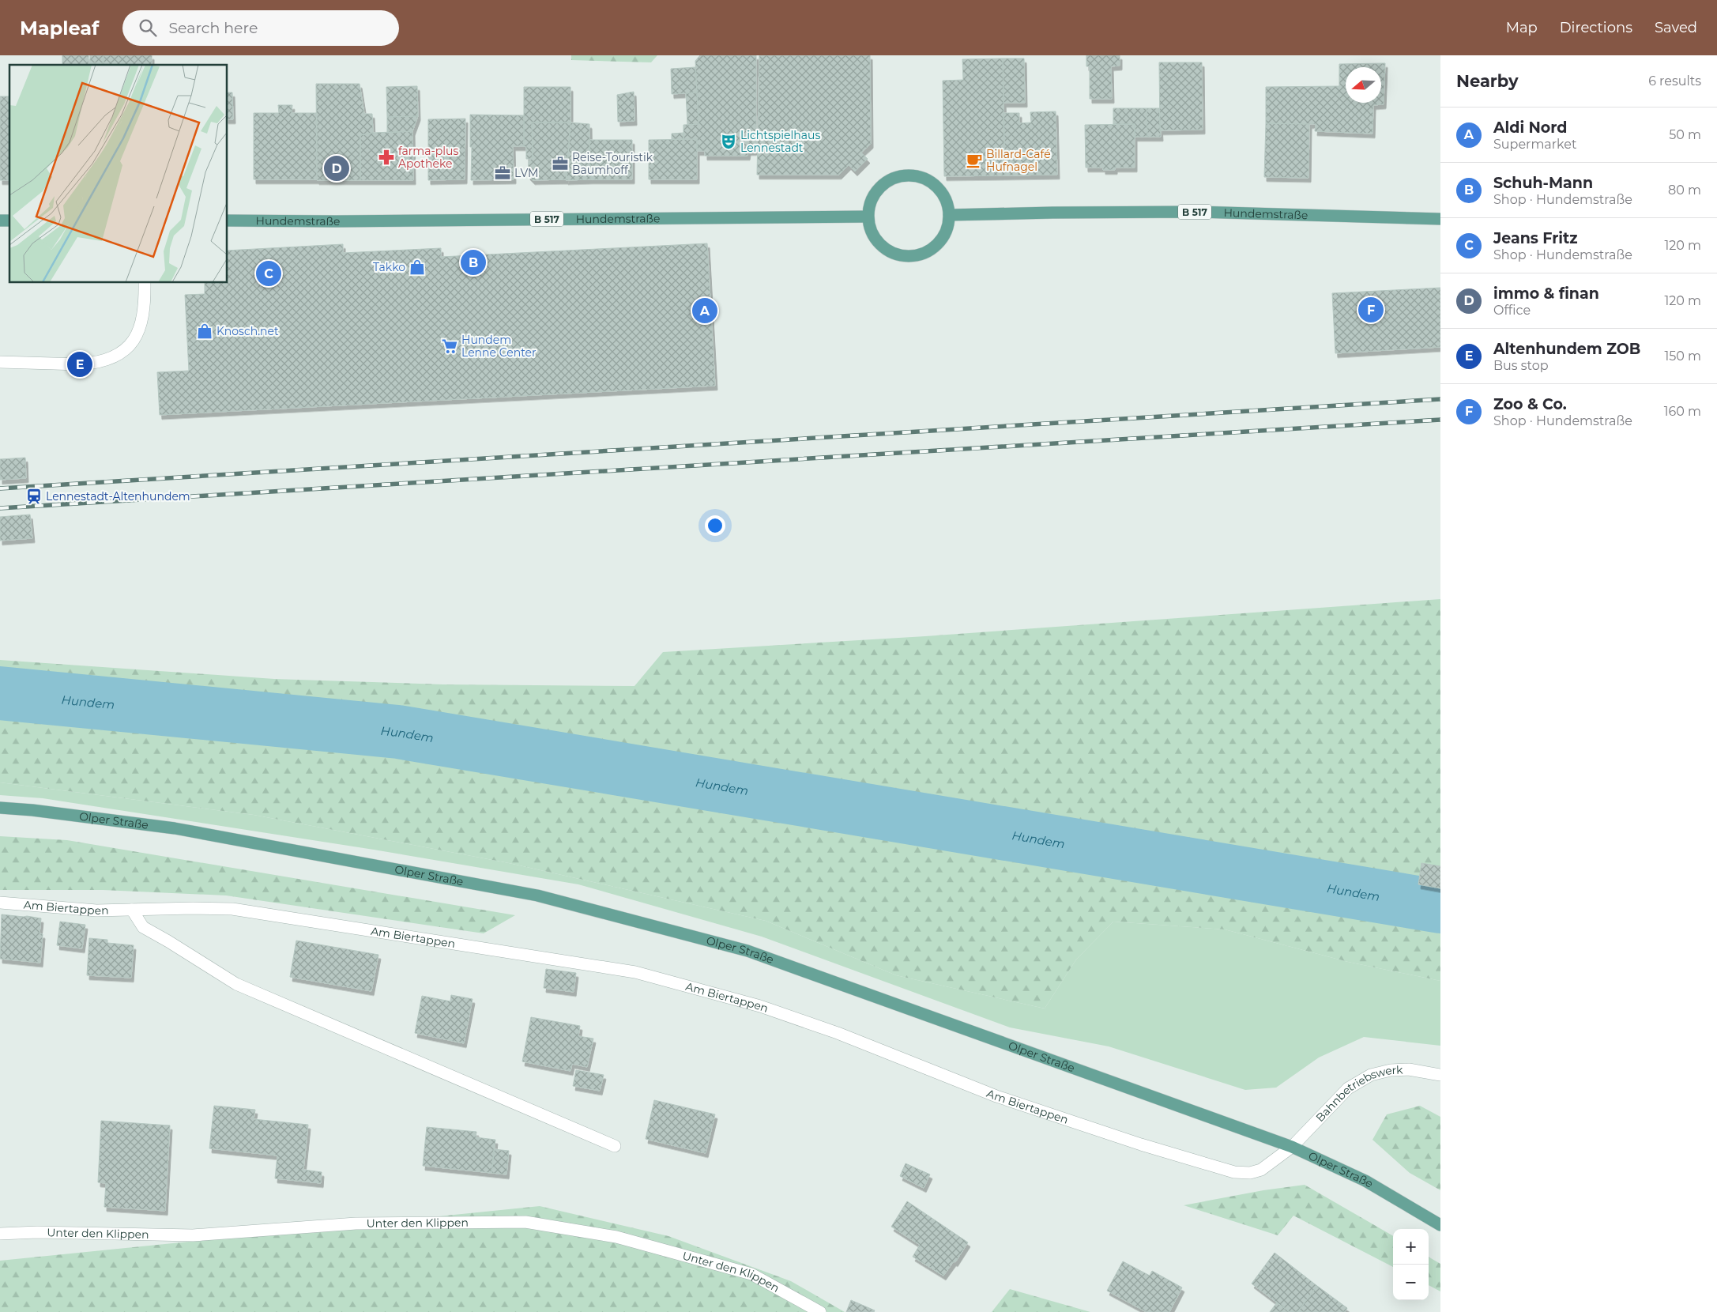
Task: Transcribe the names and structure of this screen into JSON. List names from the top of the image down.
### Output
{
  "streets": {
    "main road": ["B 517", "Hundemstraße", "Olper Straße"],
    "street": ["Am Biertappen", "Bahnbetriebswerk", "Unter den Klippen"]
  },
  "crossings": [
    ["Olper Straße", "Am Biertappen"],
    ["Olper Straße", "Bahnbetriebswerk"],
    ["Am Biertappen", "Bahnbetriebswerk"]
  ],
  "water": ["Hundem"],
  "places": {
    "theatre": ["Lichtspielhaus Lennestadt"],
    "pharmacy": ["farma-plus Apotheke"],
    "cafe": ["Billard-Café Hufnagel"],
    "office": ["Reise-Touristik Baumhoff", "LVM"],
    "shop": ["Takko", "Knosch.net"],
    "supermarket": ["Hundem Lenne Center"],
    "station": ["Lennestadt-Altenhundem"]
  },
  "north": "left",
  "page": {
    "header": "Mapleaf",
    "search": "Search here",
    "nav": ["Map", "Directions", "Saved"],
    "heading": ["Nearby", "6 results"],
    "list": [
      {
        "mark": "A",
        "name": "Aldi Nord",
        "note": "Supermarket",
        "value": "50 m"
      },
      {
        "mark": "B",
        "name": "Schuh-Mann",
        "note": "Shop · Hundemstraße",
        "value": "80 m"
      },
      {
        "mark": "C",
        "name": "Jeans Fritz",
        "note": "Shop · Hundemstraße",
        "value": "120 m"
      },
      {
        "mark": "D",
        "name": "immo & finan",
        "note": "Office",
        "value": "120 m"
      },
      {
        "mark": "E",
        "name": "Altenhundem ZOB",
        "note": "Bus stop",
        "value": "150 m"
      },
      {
        "mark": "F",
        "name": "Zoo & Co.",
        "note": "Shop · Hundemstraße",
        "value": "160 m"
      }
    ],
    "pins": [
      "D",
      "B",
      "C",
      "F",
      "A",
      "E"
    ],
    "map_buttons": ["+", "−"]
  }
}
